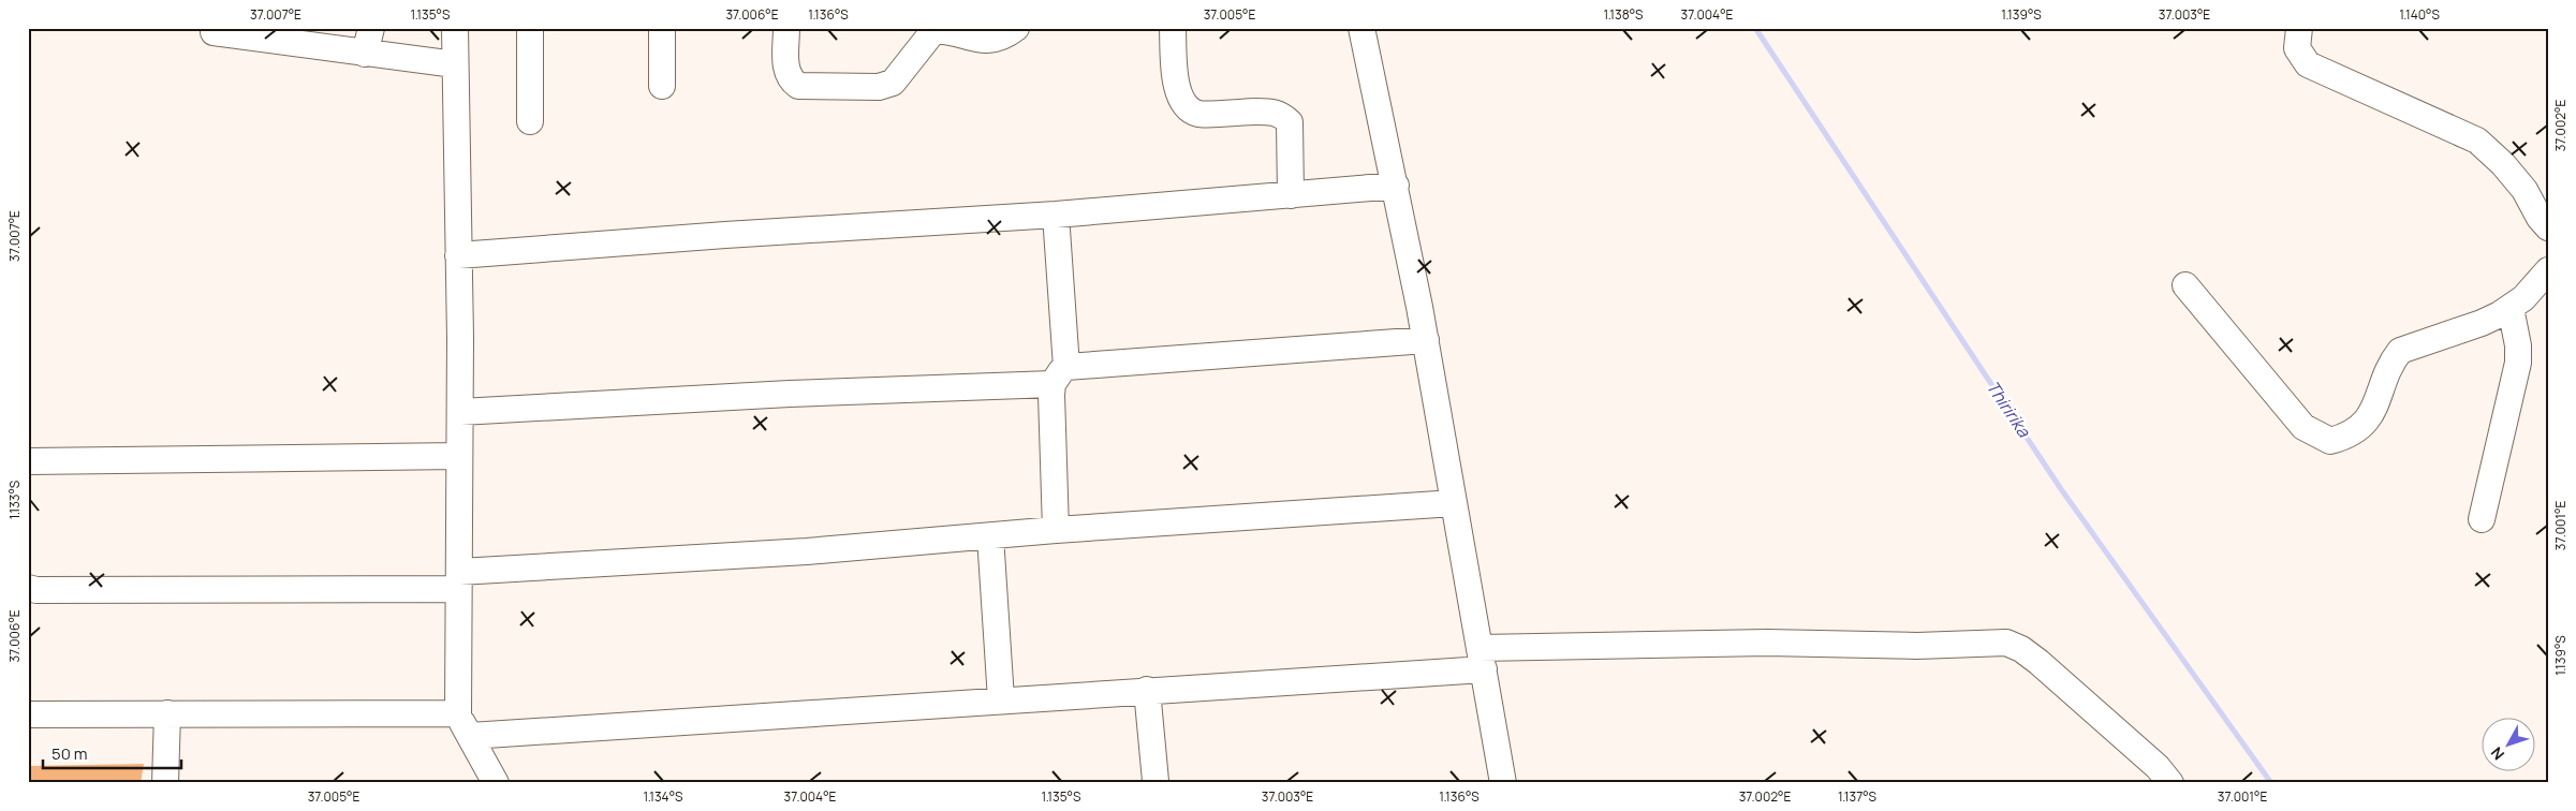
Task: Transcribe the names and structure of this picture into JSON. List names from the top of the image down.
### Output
{
  "water": ["Thiririka"],
  "scale_bar": "50 m",
  "north": "bottom left",
  "coordinates": [
    "37.007°E",
    "1.135°S",
    "37.006°E",
    "1.136°S",
    "37.005°E",
    "1.138°S",
    "37.004°E",
    "1.139°S",
    "37.003°E",
    "1.140°S",
    "37.002°E",
    "1.133°S",
    "37.001°E",
    "1.134°S",
    "1.137°S"
  ]
}
